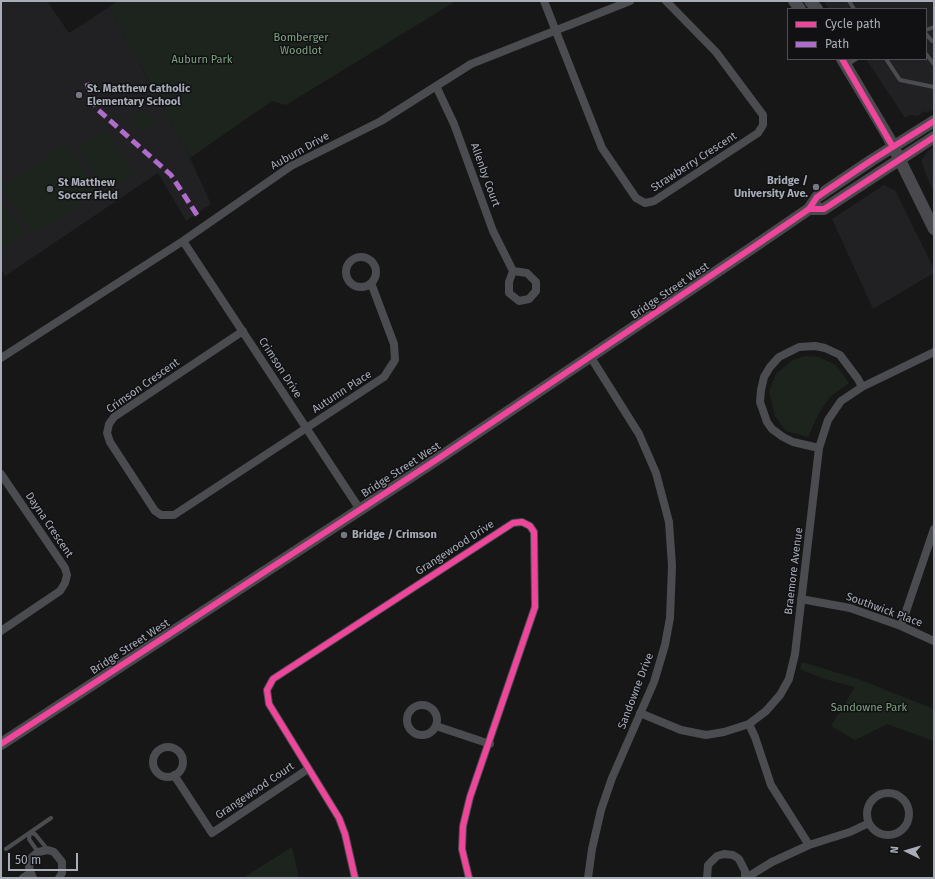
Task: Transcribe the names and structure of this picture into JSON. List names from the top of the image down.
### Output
{
  "streets": {
    "main road": ["Bridge Street West"],
    "street": [
      "Auburn Drive",
      "Strawberry Crescent",
      "Allenby Court",
      "Crimson Drive",
      "Crimson Crescent",
      "Autumn Place",
      "Dayna Crescent",
      "Grangewood Drive",
      "Braemore Avenue",
      "Southwick Place",
      "Sandowne Drive",
      "Grangewood Court"
    ]
  },
  "crossings": [
    ["Auburn Drive", "Strawberry Crescent"],
    ["Auburn Drive", "Allenby Court"],
    ["Auburn Drive", "Crimson Drive"],
    ["Bridge Street West", "Crimson Drive"],
    ["Bridge Street West", "Sandowne Drive"],
    ["Crimson Drive", "Crimson Crescent"],
    ["Crimson Drive", "Autumn Place"],
    ["Crimson Crescent", "Autumn Place"],
    ["Grangewood Drive", "Grangewood Court"],
    ["Braemore Avenue", "Southwick Place"],
    ["Braemore Avenue", "Sandowne Drive"]
  ],
  "parks": ["Bomberger Woodlot", "Auburn Park", "Sandowne Park"],
  "places": [
    "St. Matthew Catholic Elementary School",
    "Bridge / University Ave.",
    "St Matthew Soccer Field",
    "Bridge / Crimson"
  ],
  "legend": ["Cycle path", "Path"],
  "scale_bar": "50 m",
  "north": "left"
}
